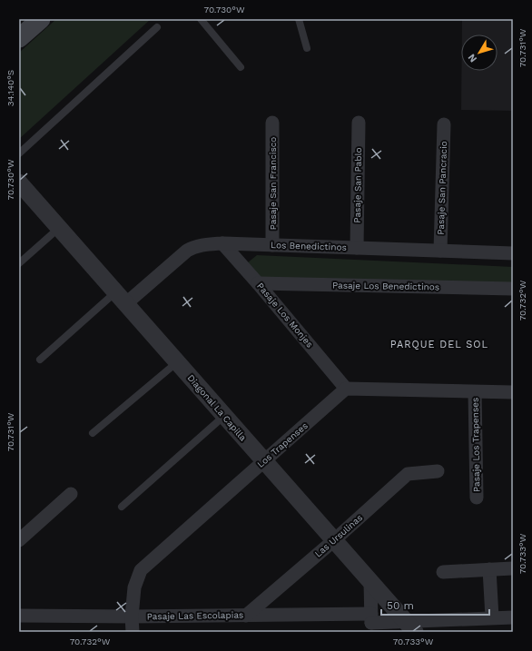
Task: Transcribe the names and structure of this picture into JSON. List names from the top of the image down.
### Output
{
  "streets": {
    "street": [
      "Pasaje San Francisco",
      "Pasaje San Pablo",
      "Pasaje San Pancracio",
      "Los Benedictinos",
      "Pasaje Los Benedictinos",
      "Pasaje Los Monjes",
      "Diagonal La Capilla",
      "Los Trapenses",
      "Pasaje Los Trapenses",
      "Las Ursulinas",
      "Pasaje Las Escolapias"
    ]
  },
  "crossings": [
    ["Pasaje San Francisco", "Los Benedictinos"],
    ["Pasaje San Pablo", "Los Benedictinos"],
    ["Pasaje San Pancracio", "Los Benedictinos"],
    ["Los Benedictinos", "Pasaje Los Monjes"],
    ["Los Benedictinos", "Diagonal La Capilla"],
    ["Pasaje Los Benedictinos", "Pasaje Los Monjes"],
    ["Pasaje Los Monjes", "Los Trapenses"],
    ["Diagonal La Capilla", "Los Trapenses"],
    ["Diagonal La Capilla", "Las Ursulinas"],
    ["Diagonal La Capilla", "Pasaje Las Escolapias"],
    ["Los Trapenses", "Pasaje Las Escolapias"],
    ["Las Ursulinas", "Pasaje Las Escolapias"]
  ],
  "districts": ["PARQUE DEL SOL"],
  "scale_bar": "50 m",
  "north": "bottom left",
  "coordinates": [
    "70.730°W",
    "70.731°W",
    "34.140°S",
    "70.732°W",
    "70.733°W"
  ]
}
